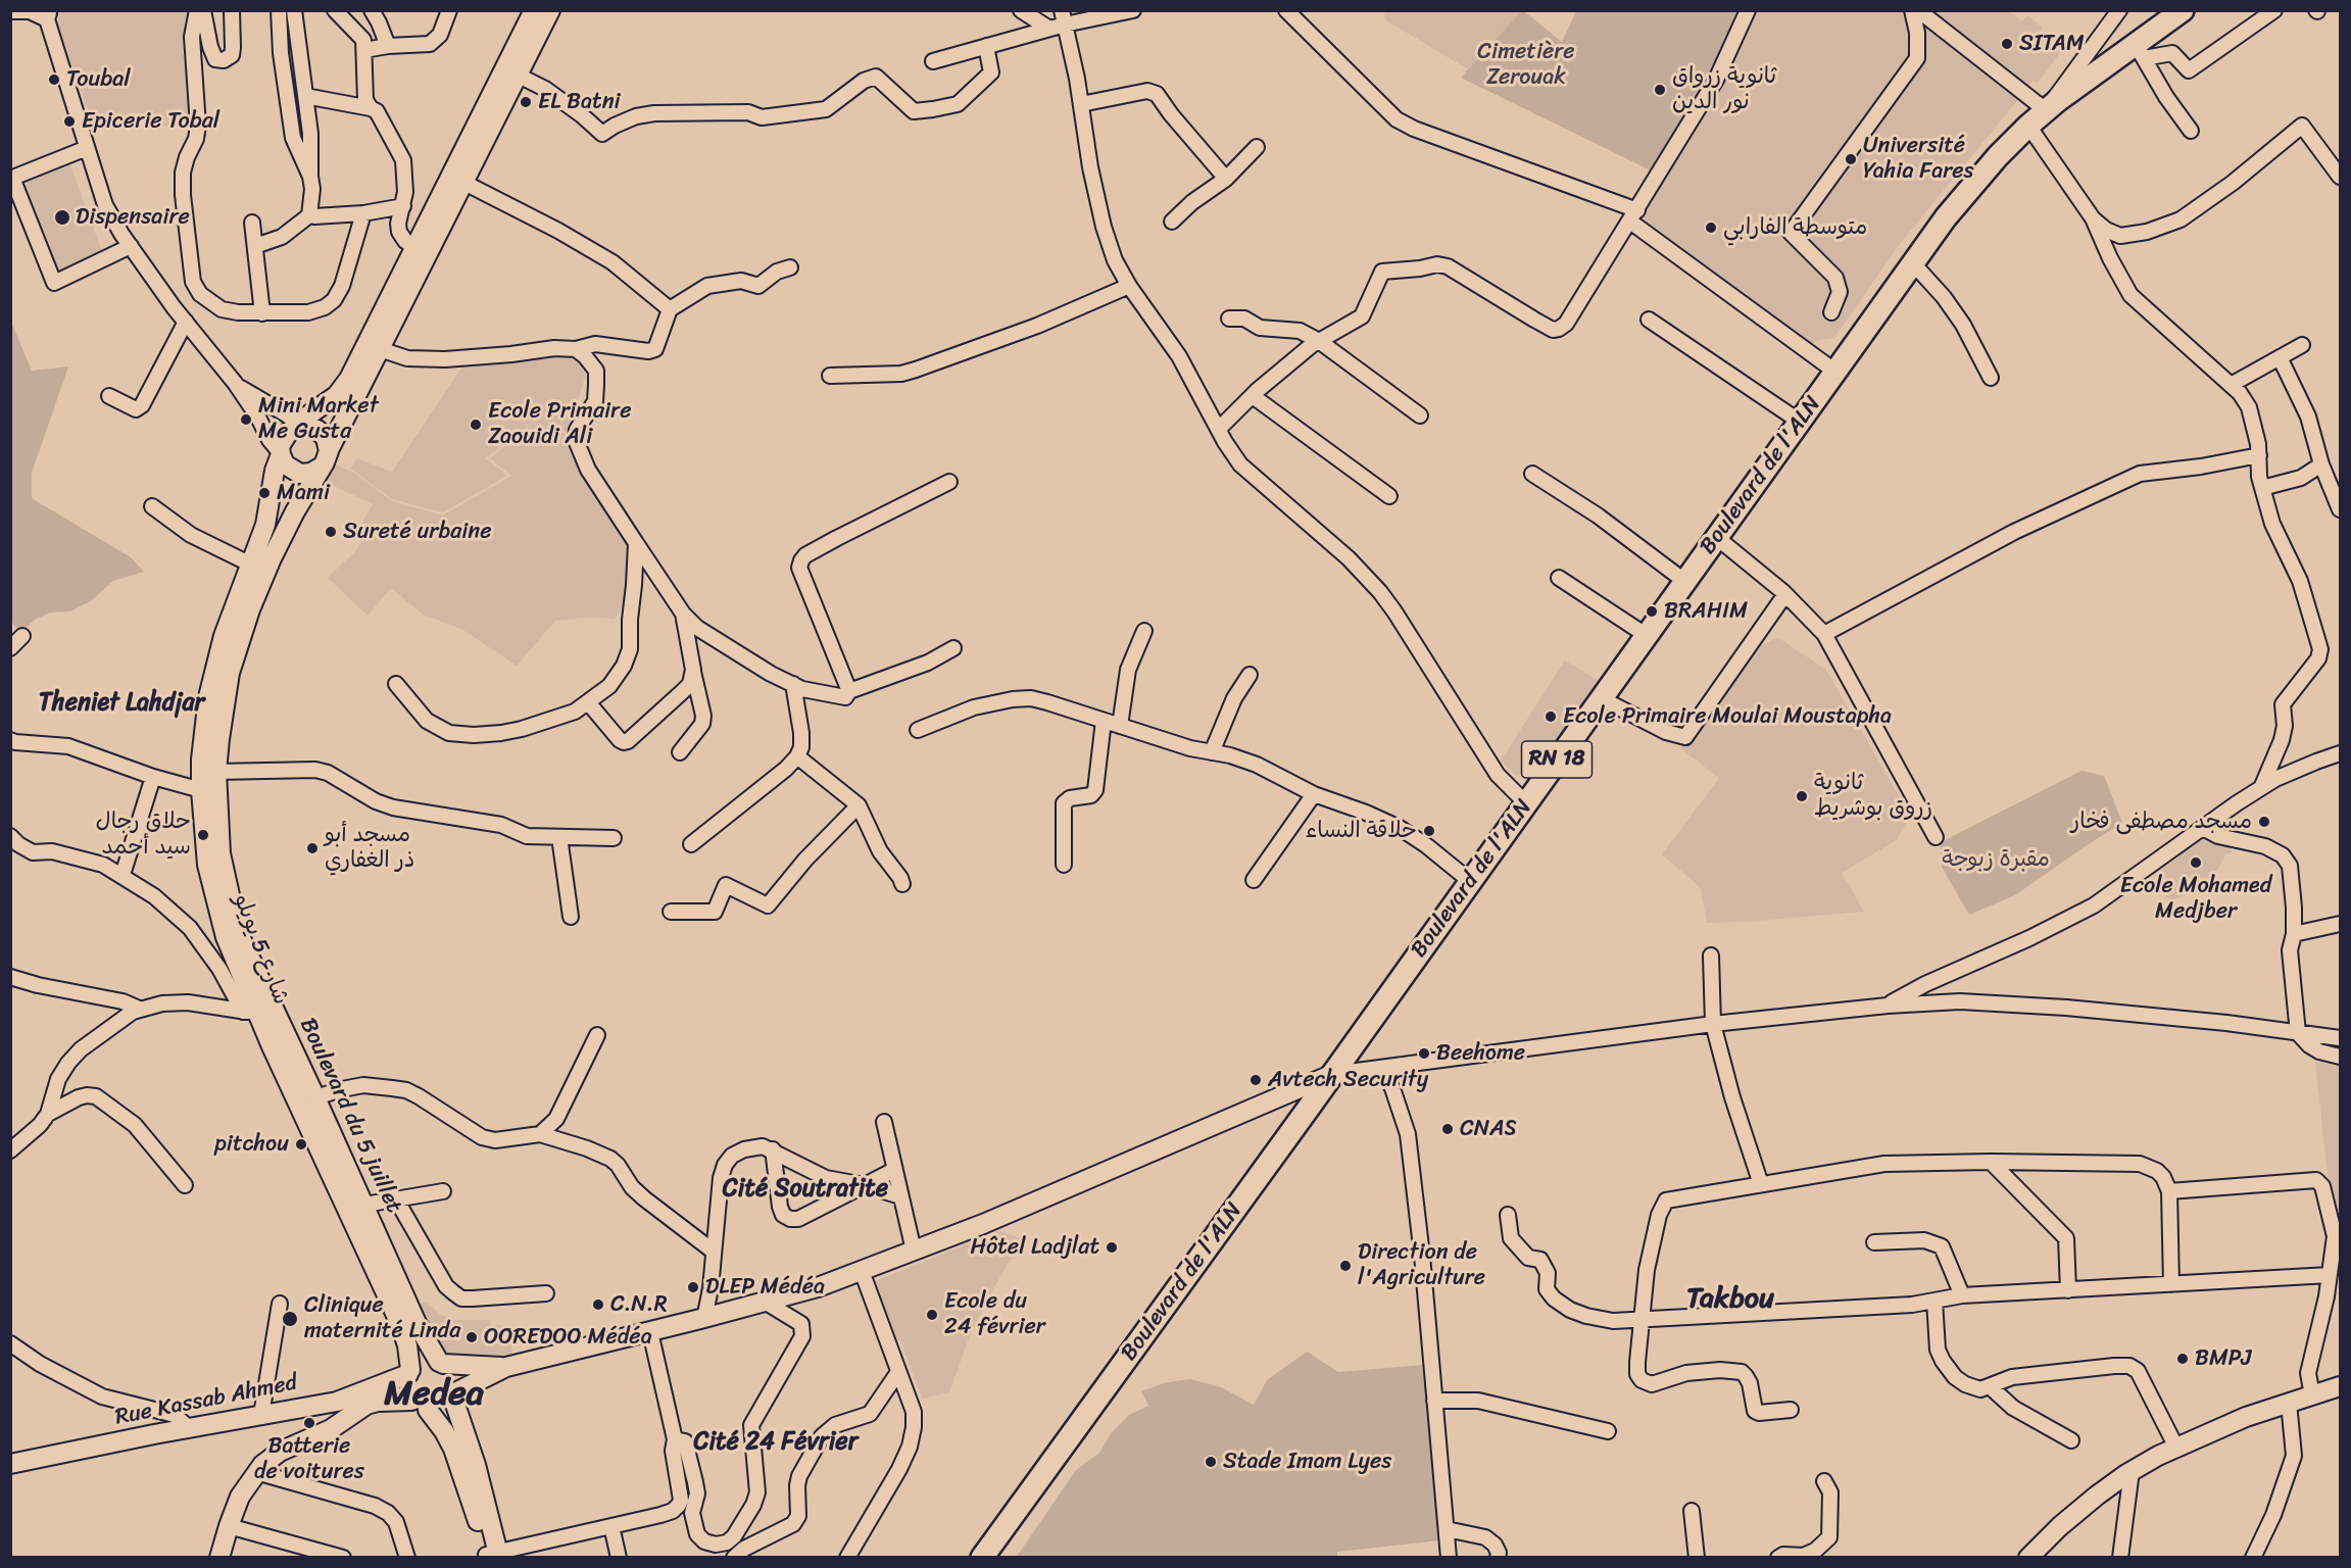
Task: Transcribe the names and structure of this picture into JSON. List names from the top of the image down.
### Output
{
  "streets": {
    "main road": [
      "Boulevard de l'ALN",
      "RN 18",
      "شارع 5 يويلو",
      "Boulevard du 5 juillet",
      "Rue Kassab Ahmed"
    ]
  },
  "crossings": [
    ["شارع 5 يويلو", "Boulevard du 5 juillet"],
    ["شارع 5 يويلو", "Rue Kassab Ahmed"],
    ["Boulevard du 5 juillet", "Rue Kassab Ahmed"]
  ],
  "districts": [
    "Theniet Lahdjar",
    "Cité Soutratite",
    "Takbou",
    "Medea",
    "Cité 24 Février"
  ],
  "parks": ["Cimetière Zerouak", "مقبرة زبوجة"],
  "places": [
    "SITAM",
    "Toubal",
    "ثانوية زرواق نور الدين",
    "EL Batni",
    "Epicerie Tobal",
    "Université Yahia Fares",
    "Dispensaire",
    "متوسطة الفارابي",
    "Mini Market Me Gusta",
    "Ecole Primaire Zaouidi Ali",
    "Mami",
    "Sureté urbaine",
    "BRAHIM",
    "Ecole Primaire Moulai Moustapha",
    "ثانوية زروق بوشريط",
    "مسجد مصطفى فخار",
    "حلاقة النساء",
    "حلاق رجال سيد أحمد",
    "مسجد أبو ذر الغفاري",
    "Ecole Mohamed Medjber",
    "Beehome",
    "Avtech Security",
    "CNAS",
    "pitchou",
    "Hôtel Ladjlat",
    "Direction de l'Agriculture",
    "DLEP Médéa",
    "C.N.R",
    "Ecole du 24 février",
    "Clinique maternité Linda",
    "OOREDOO Médéa",
    "BMPJ",
    "Batterie de voitures",
    "Stade Imam Lyes"
  ]
}
